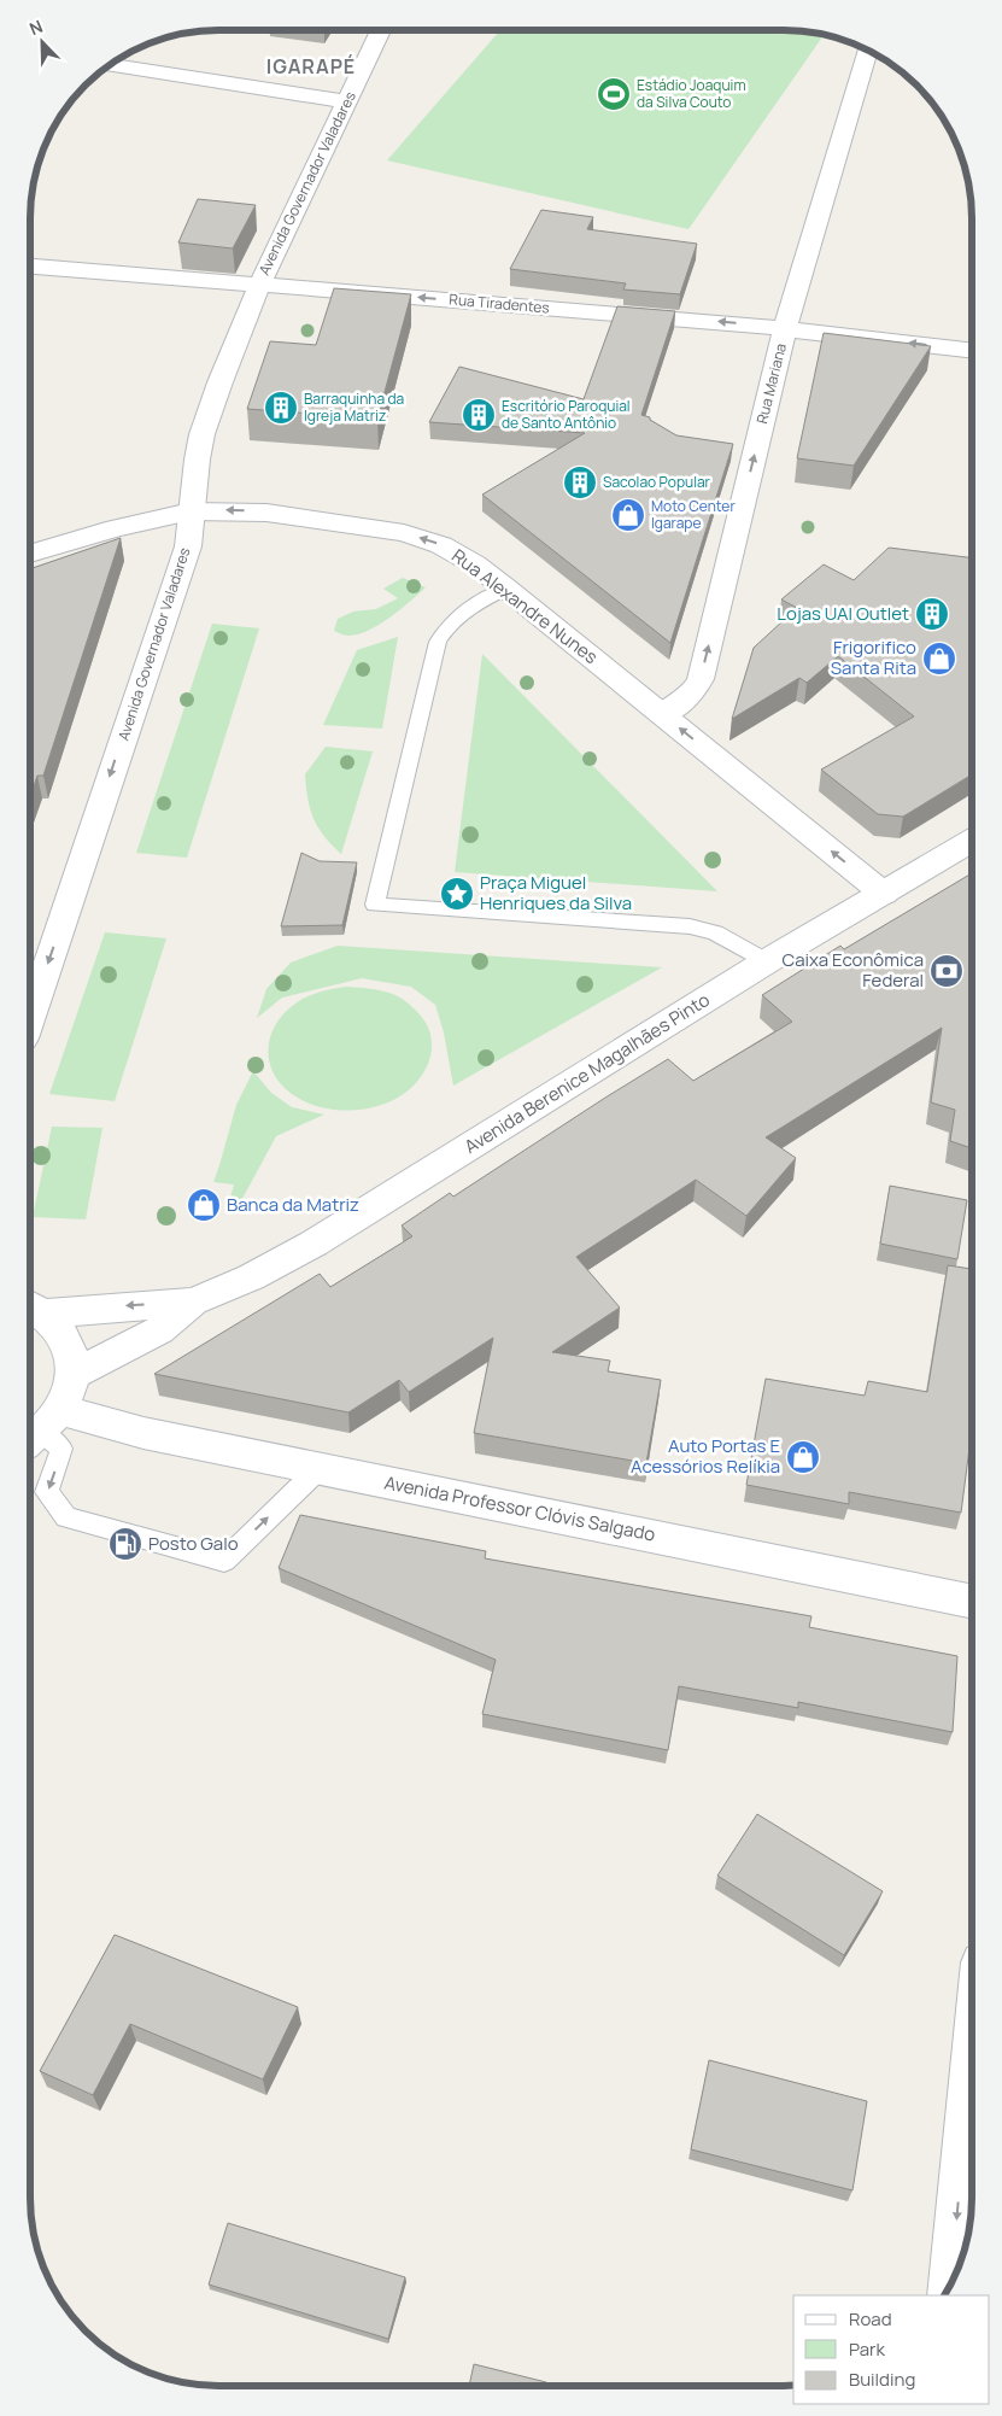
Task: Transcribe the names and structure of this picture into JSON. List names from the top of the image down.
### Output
{
  "streets": {
    "street": [
      "Avenida Governador Valadares",
      "Rua Tiradentes",
      "Rua Mariana",
      "Rua Alexandre Nunes",
      "Avenida Berenice Magalhães Pinto",
      "Avenida Professor Clóvis Salgado"
    ]
  },
  "crossings": [
    ["Avenida Governador Valadares", "Rua Tiradentes"],
    ["Avenida Governador Valadares", "Rua Alexandre Nunes"],
    ["Rua Tiradentes", "Rua Mariana"],
    ["Rua Mariana", "Rua Alexandre Nunes"],
    ["Rua Alexandre Nunes", "Avenida Berenice Magalhães Pinto"]
  ],
  "one_way": [
    "Avenida Governador Valadares",
    "Rua Tiradentes",
    "Rua Mariana",
    "Rua Alexandre Nunes"
  ],
  "districts": ["IGARAPÉ"],
  "places": {
    "sports": ["Estádio Joaquim da Silva Couto"],
    "building": [
      "Barraquinha da Igreja Matriz",
      "Escritório Paroquial de Santo Antônio",
      "Sacolao Popular",
      "Lojas UAI Outlet"
    ],
    "shop": [
      "Moto Center Igarape",
      "Frigorifico Santa Rita",
      "Banca da Matriz",
      "Auto Portas E Acessórios Relíkia"
    ],
    "place": ["Praça Miguel Henriques da Silva"],
    "bank": ["Caixa Econômica Federal"],
    "fuel station": ["Posto Galo"]
  },
  "legend": ["Road", "Park", "Building"],
  "north": "top left"
}
